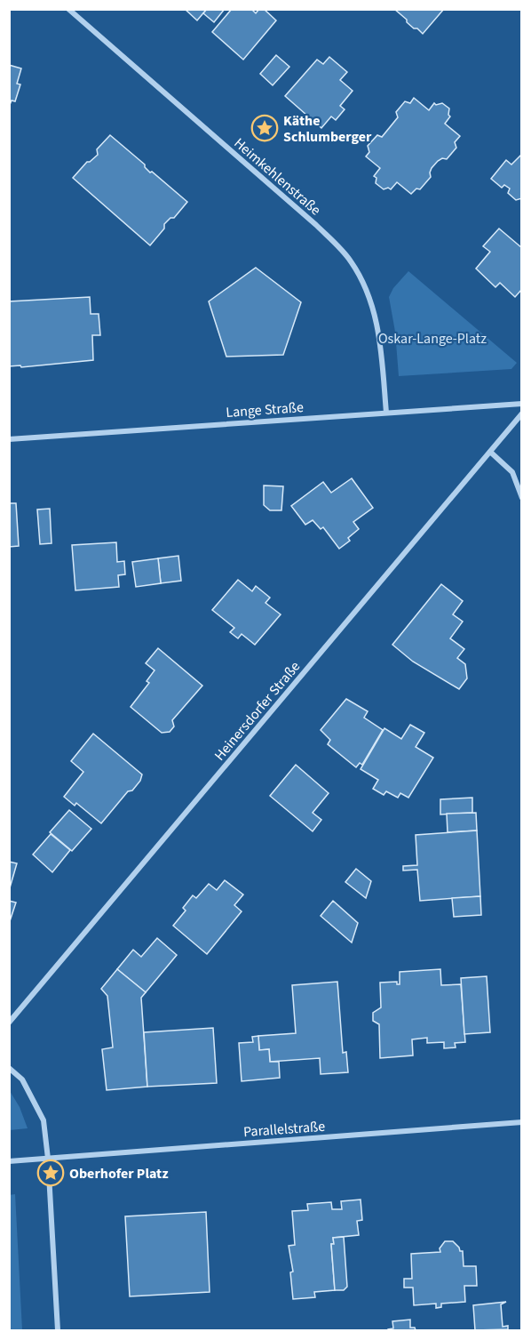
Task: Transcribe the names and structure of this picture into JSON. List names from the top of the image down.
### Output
{
  "streets": {
    "street": [
      "Heimkehlenstraße",
      "Lange Straße",
      "Heinersdorfer Straße",
      "Parallelstraße"
    ]
  },
  "crossings": [
    ["Heimkehlenstraße", "Lange Straße"]
  ],
  "parks": ["Oskar-Lange-Platz"],
  "places": {
    "place": ["Käthe Schlumberger", "Oberhofer Platz"]
  }
}
